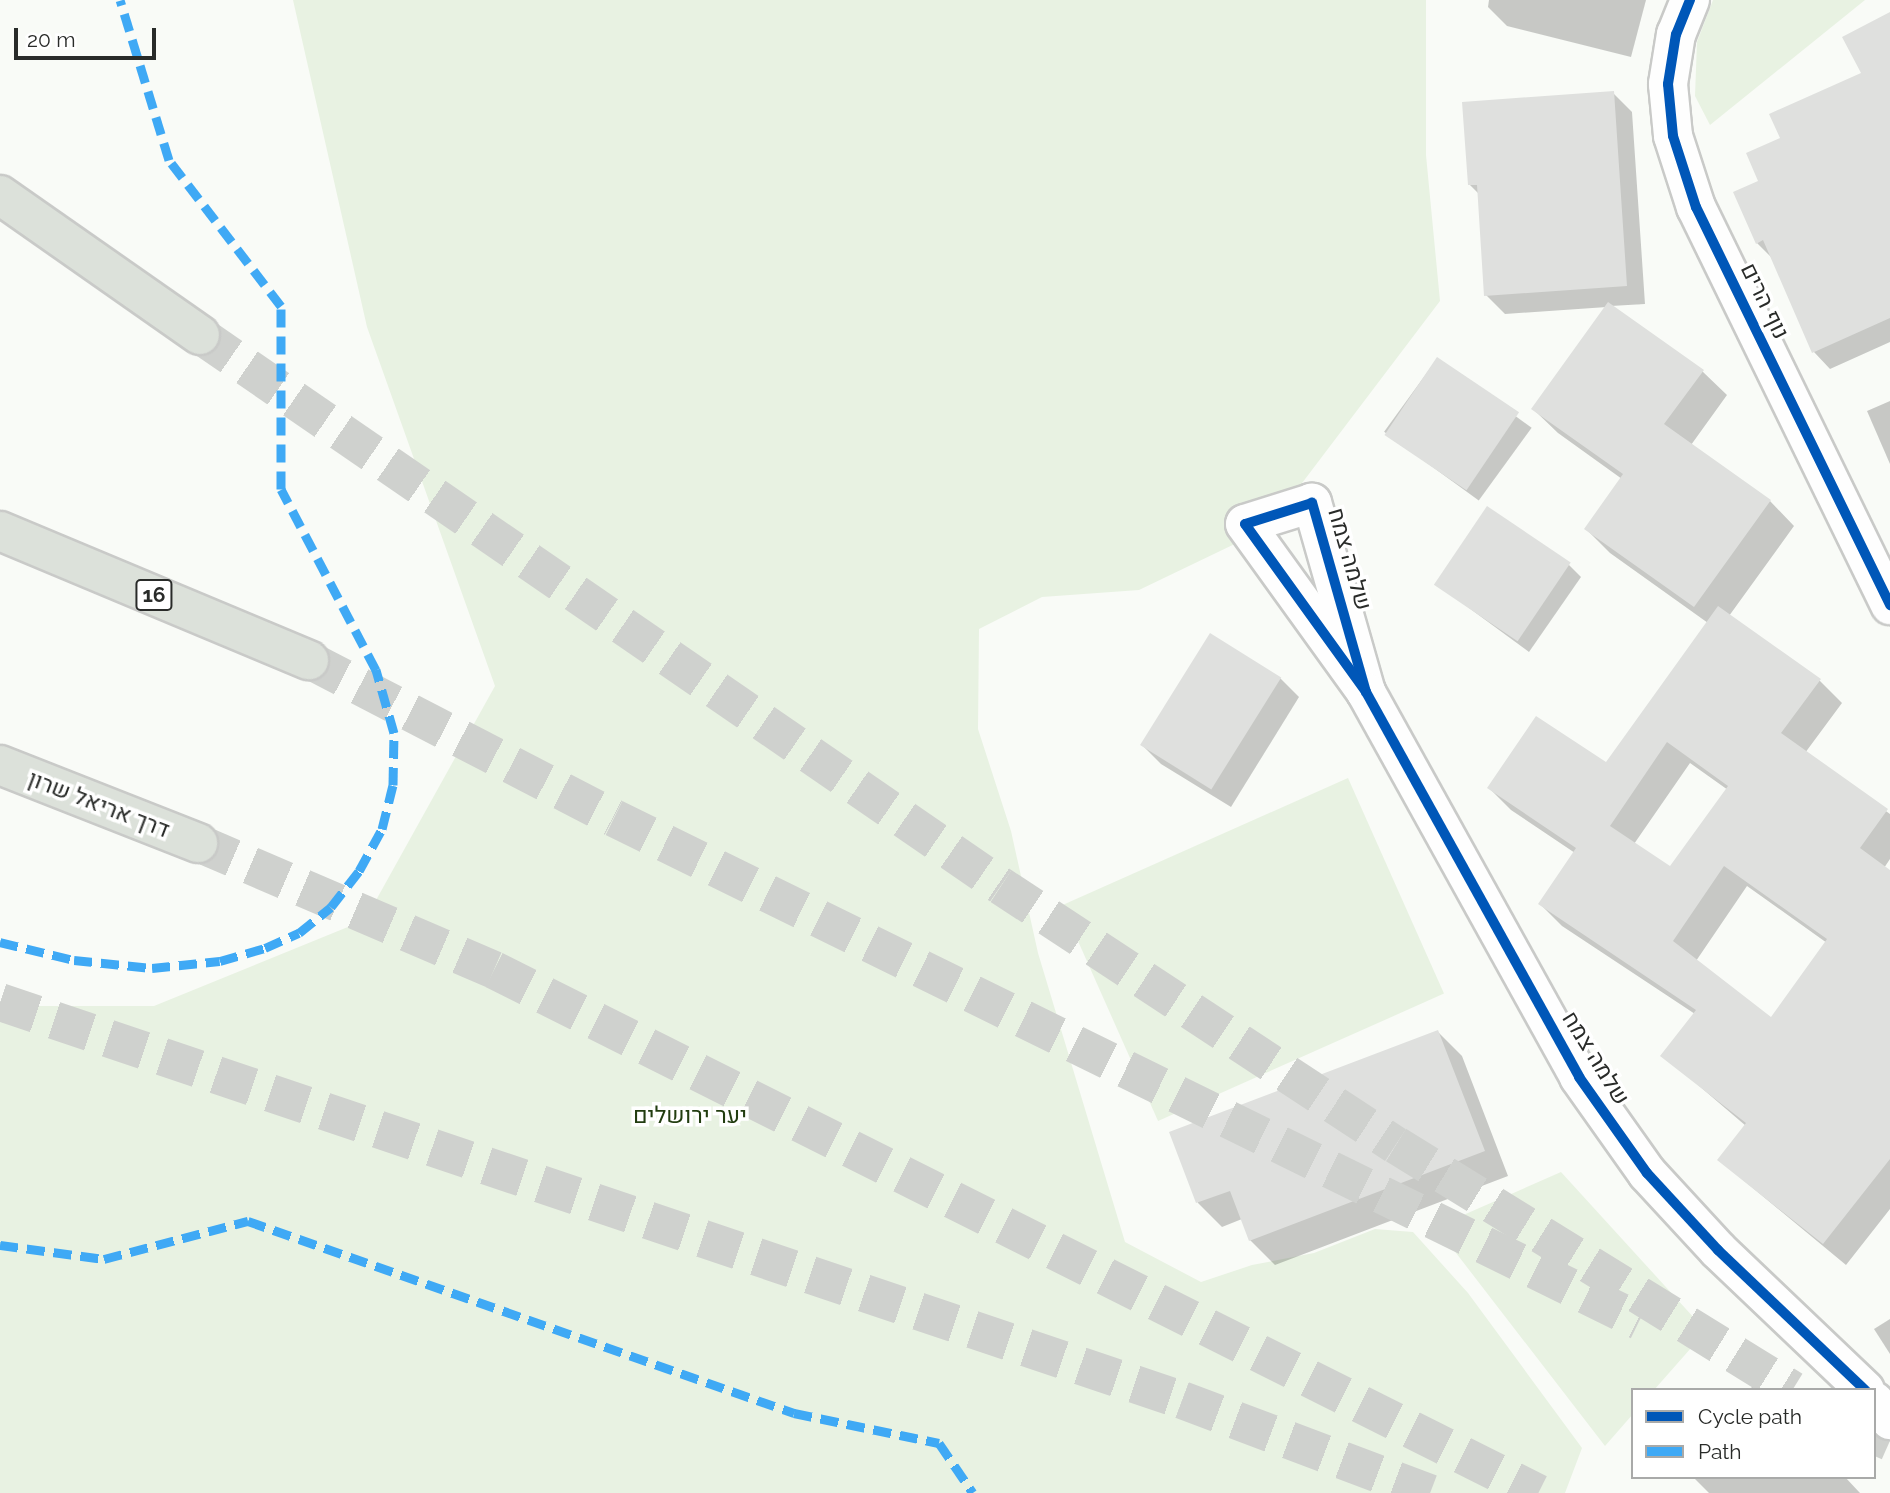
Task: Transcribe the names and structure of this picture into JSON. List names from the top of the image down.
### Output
{
  "streets": {
    "highway": ["16", "דרך אריאל שרון"],
    "street": ["נוף הרים", "שלמה צמח"]
  },
  "parks": ["יער ירושלים"],
  "legend": ["Cycle path", "Path"],
  "scale_bar": "20 m"
}
